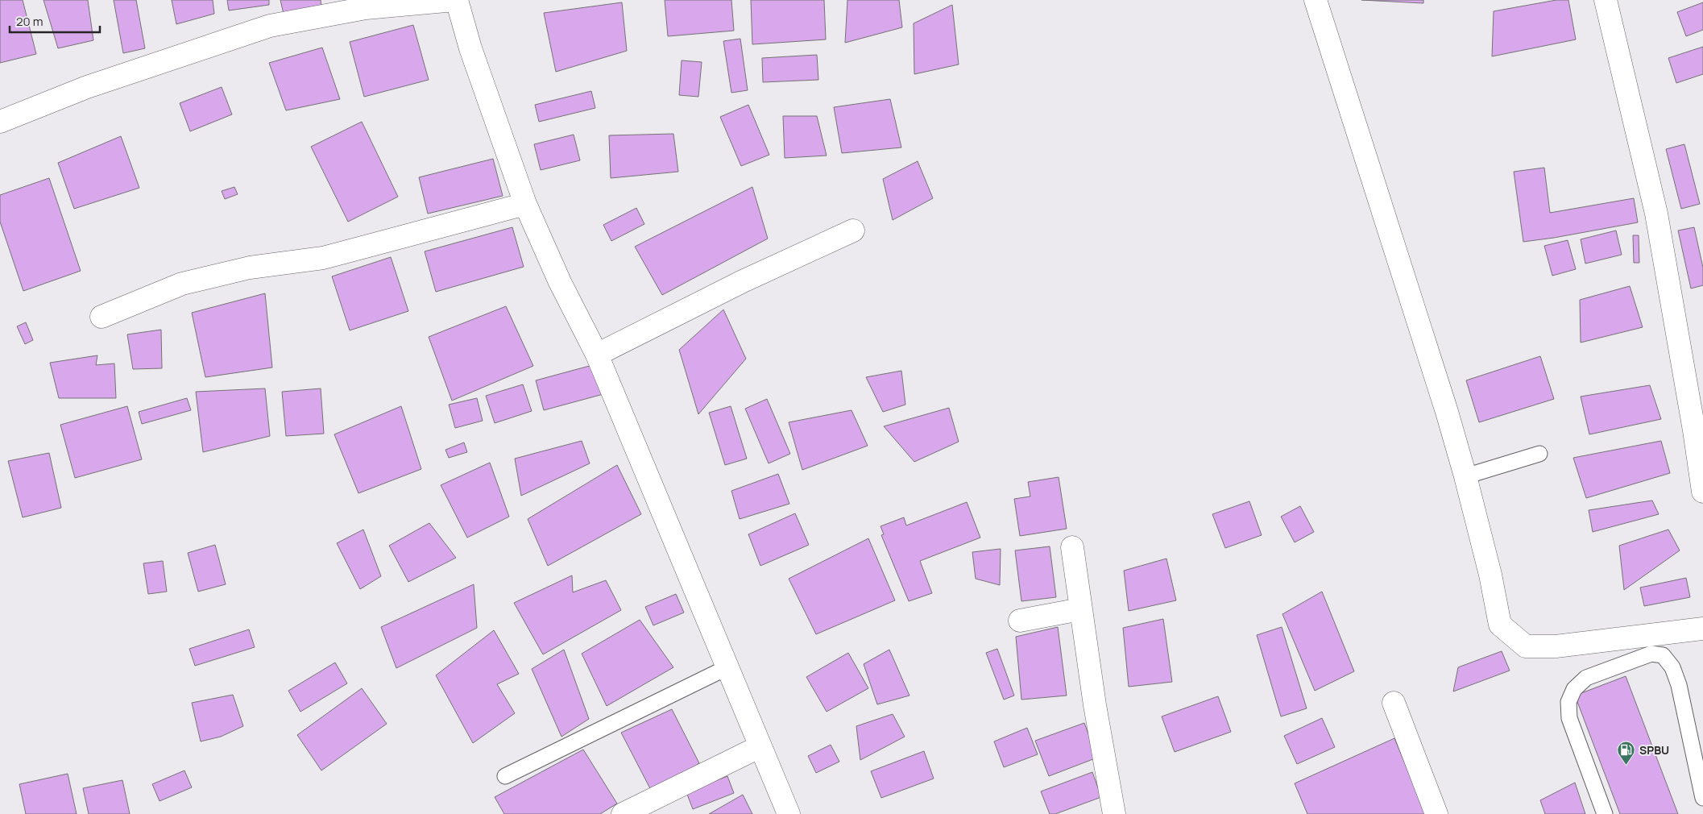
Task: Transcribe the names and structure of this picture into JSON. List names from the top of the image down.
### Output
{
  "places": {
    "fuel station": ["SPBU"]
  },
  "scale_bar": "20 m"
}
